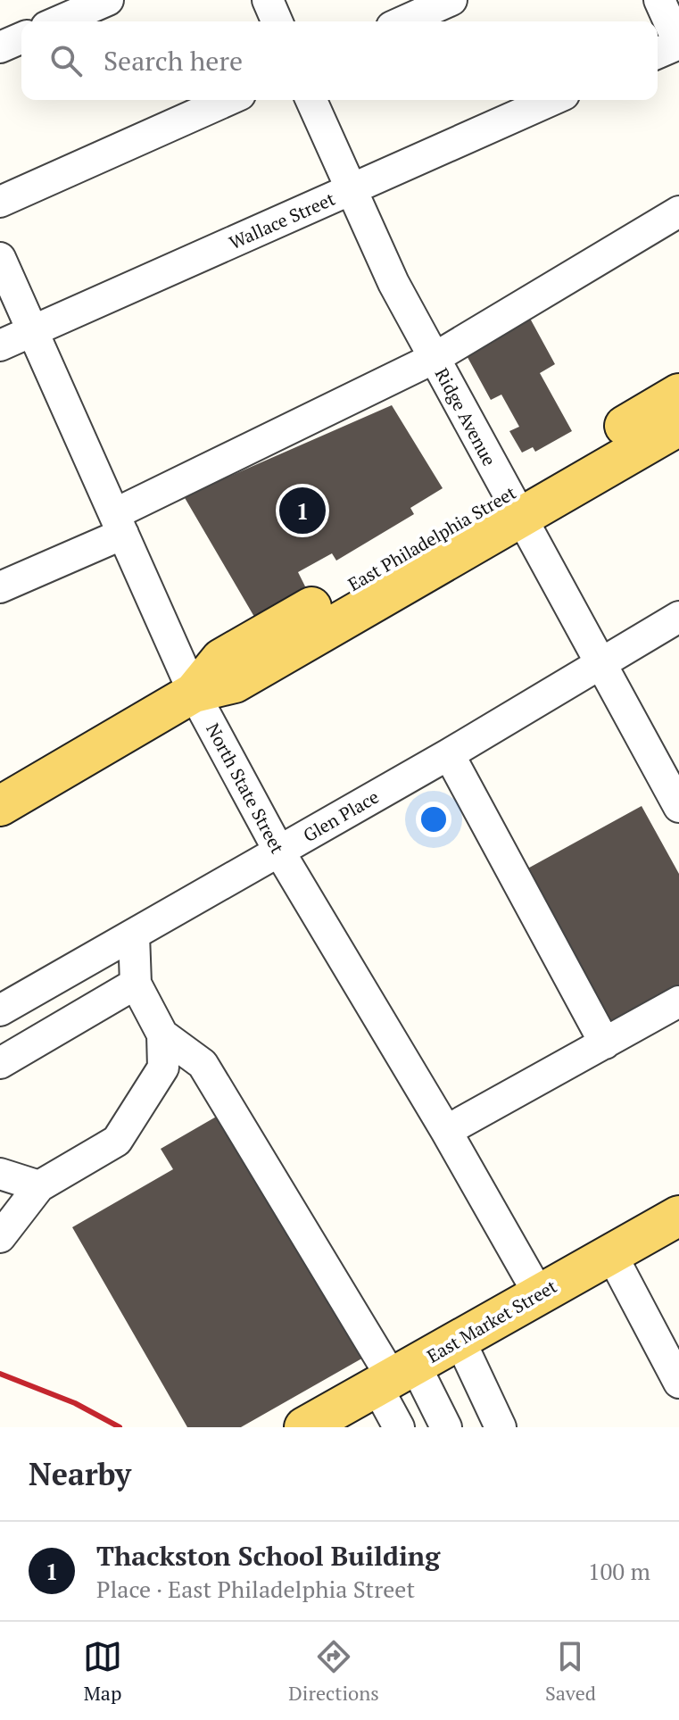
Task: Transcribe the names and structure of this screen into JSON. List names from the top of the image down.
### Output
{
  "streets": {
    "main road": ["East Philadelphia Street", "East Market Street"],
    "street": [
      "Wallace Street",
      "Ridge Avenue",
      "North State Street",
      "Glen Place"
    ]
  },
  "crossings": [
    ["Wallace Street", "Ridge Avenue"],
    ["Wallace Street", "North State Street"],
    ["Ridge Avenue", "East Philadelphia Street"],
    ["Ridge Avenue", "Glen Place"],
    ["East Philadelphia Street", "North State Street"],
    ["North State Street", "Glen Place"],
    ["North State Street", "East Market Street"]
  ],
  "page": {
    "search": "Search here",
    "pins": "1",
    "heading": "Nearby",
    "list": [
      {
        "mark": "1",
        "name": "Thackston School Building",
        "note": "Place · East Philadelphia Street",
        "value": "100 m"
      }
    ],
    "nav": ["Map", "Directions", "Saved"]
  }
}
